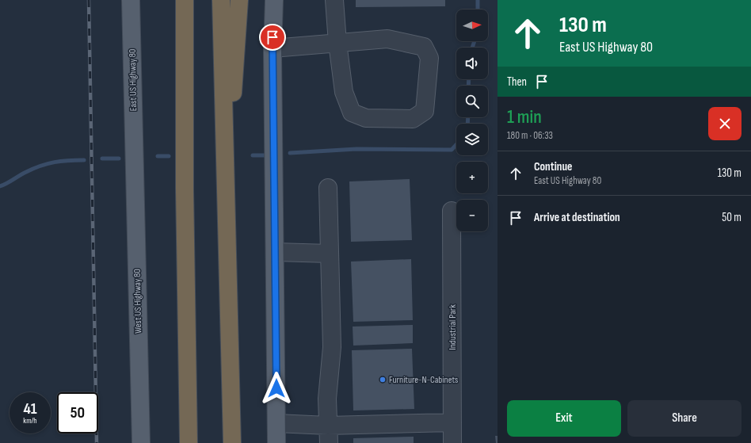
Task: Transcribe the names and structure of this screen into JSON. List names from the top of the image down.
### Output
{
  "streets": {
    "main road": ["East US Highway 80", "West US Highway 80"],
    "lane": ["Industrial Park"]
  },
  "crossings": [
    ["East US Highway 80", "West US Highway 80"]
  ],
  "places": ["Furniture-N-Cabinets"],
  "north": "right",
  "page": {
    "turn": ["130 m", "East US Highway 80"],
    "map_buttons": ["+", "−"],
    "then": "Then",
    "heading": ["1 min", "180 m · 06:33"],
    "list": [
      {
        "name": "Continue",
        "note": "East US Highway 80",
        "value": "130 m"
      },
      {
        "name": "Arrive at destination",
        "value": "50 m"
      }
    ],
    "speed": "41 km/h",
    "limit": "50",
    "buttons": ["Exit", "Share"]
  }
}
